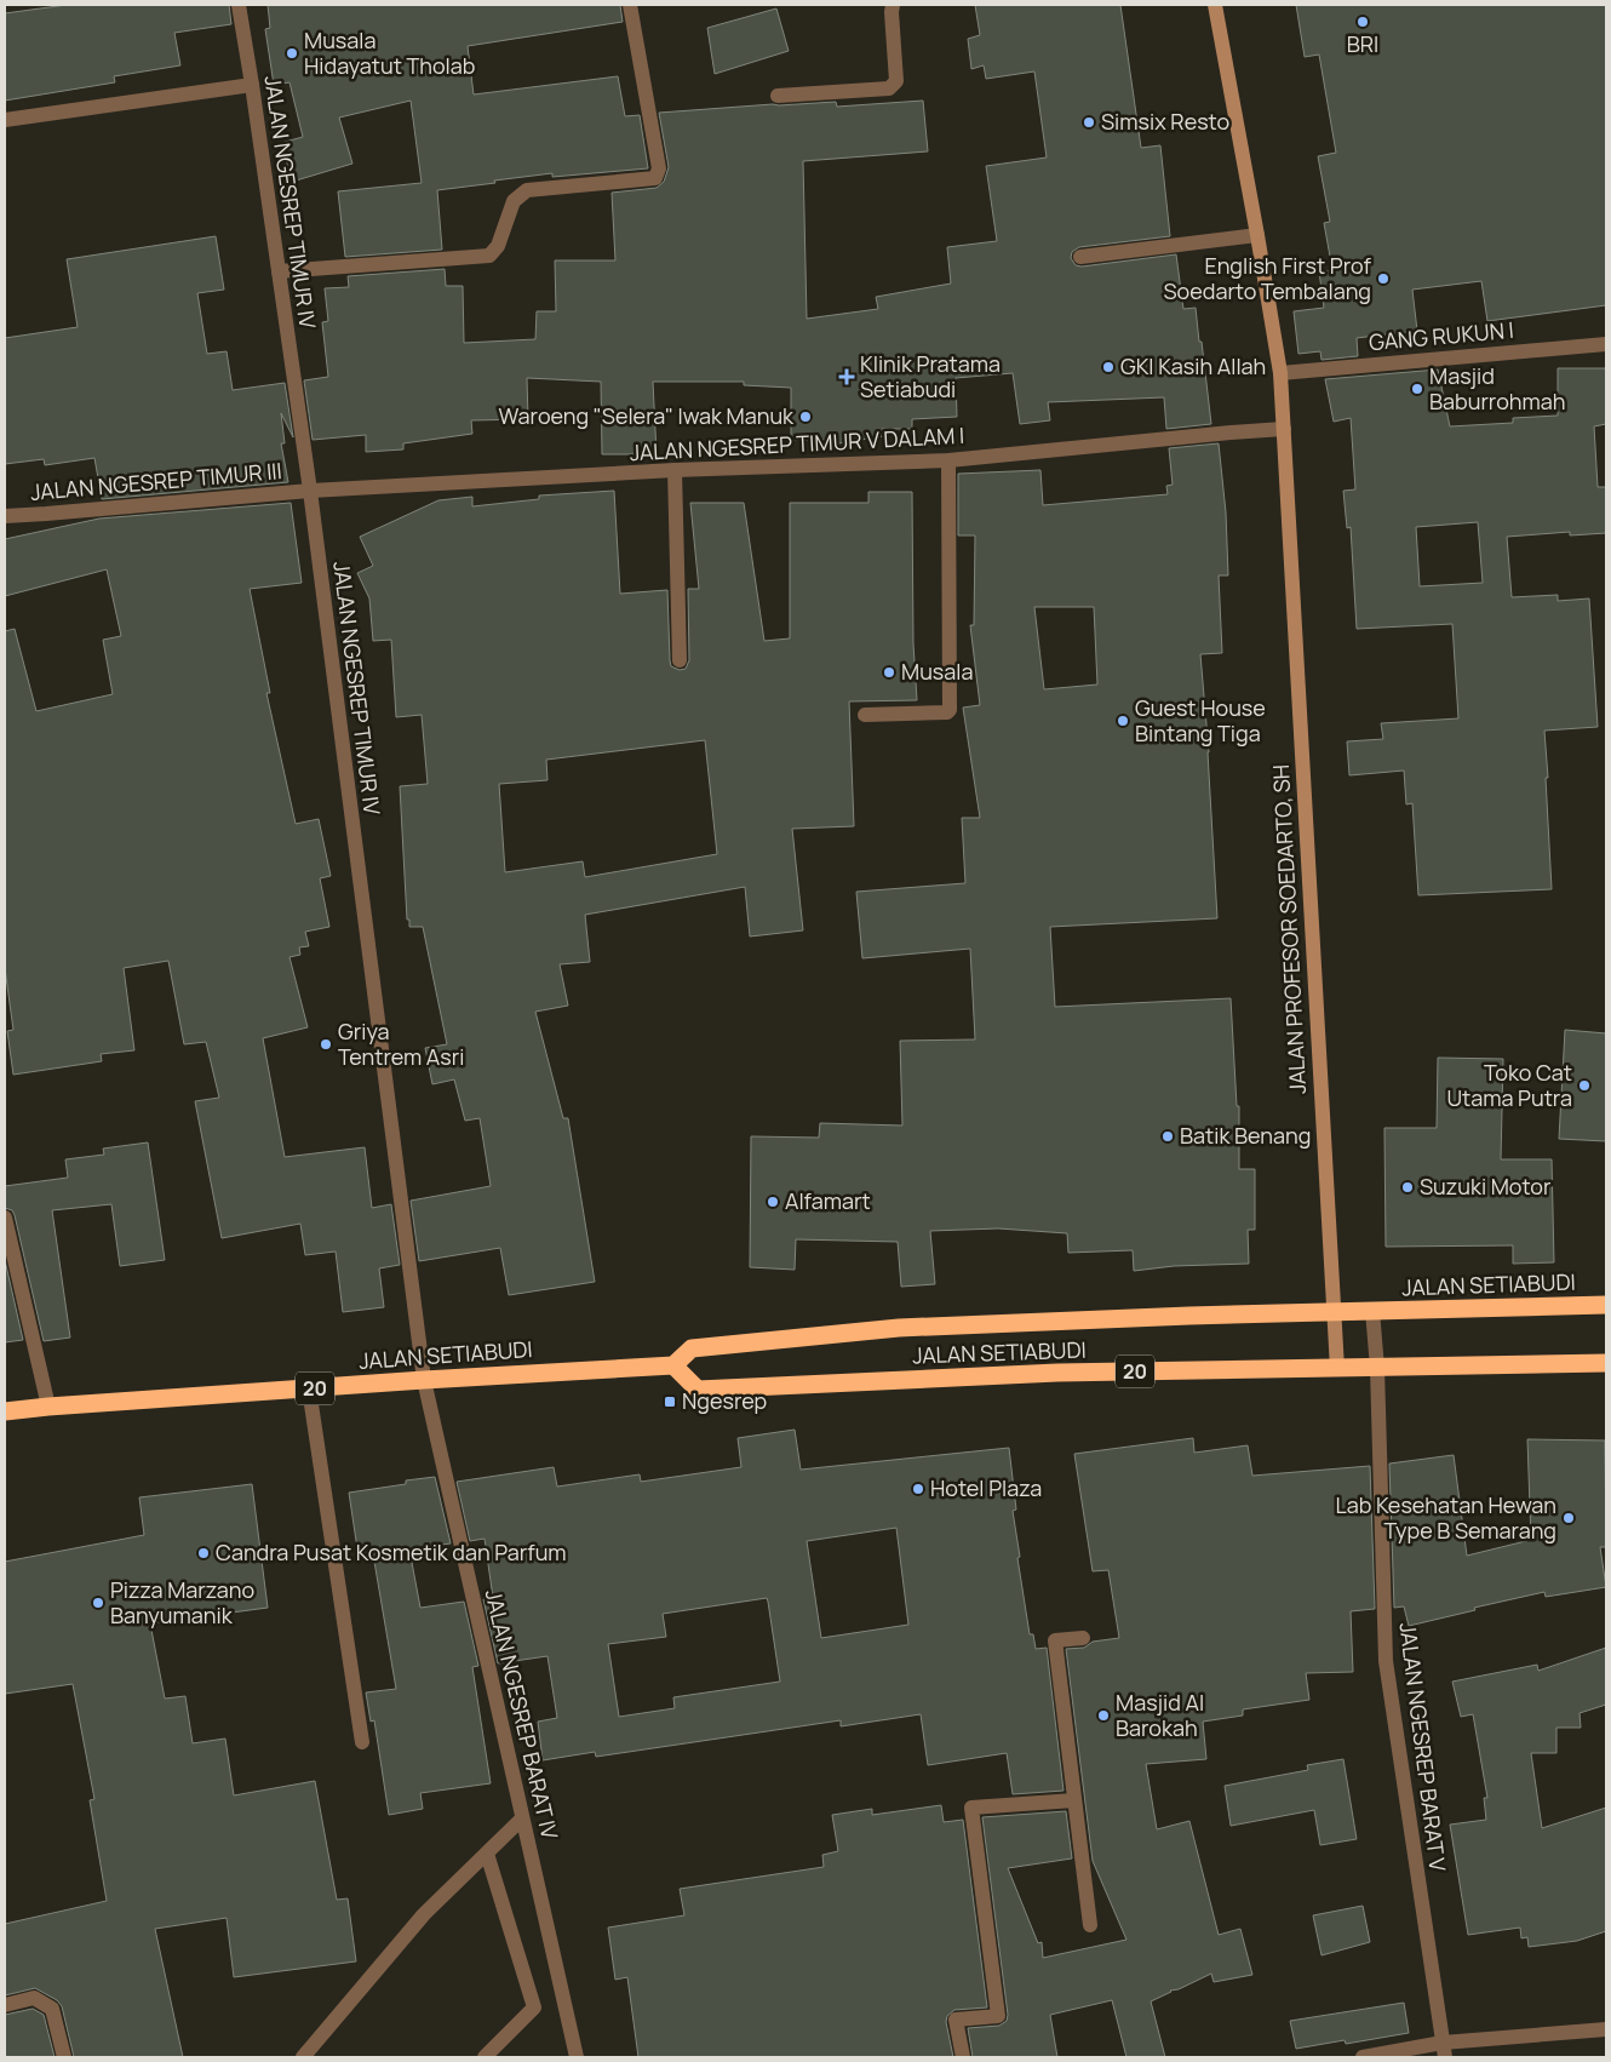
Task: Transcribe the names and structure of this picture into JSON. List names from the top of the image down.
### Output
{
  "streets": {
    "highway": ["JALAN SETIABUDI", "20"],
    "main road": ["JALAN PROFESOR SOEDARTO, SH"],
    "street": [
      "JALAN NGESREP TIMUR IV",
      "GANG RUKUN I",
      "JALAN NGESREP TIMUR V DALAM I",
      "JALAN NGESREP TIMUR III",
      "JALAN NGESREP BARAT IV",
      "JALAN NGESREP BARAT V"
    ]
  },
  "crossings": [
    ["JALAN NGESREP TIMUR IV", "JALAN NGESREP TIMUR V DALAM I"],
    ["JALAN NGESREP TIMUR IV", "JALAN NGESREP TIMUR III"],
    ["JALAN NGESREP TIMUR IV", "JALAN SETIABUDI"],
    ["JALAN NGESREP TIMUR IV", "JALAN NGESREP BARAT IV"],
    ["GANG RUKUN I", "JALAN PROFESOR SOEDARTO, SH"],
    ["JALAN NGESREP TIMUR V DALAM I", "JALAN NGESREP TIMUR III"],
    ["JALAN NGESREP TIMUR V DALAM I", "JALAN PROFESOR SOEDARTO, SH"],
    ["JALAN PROFESOR SOEDARTO, SH", "JALAN SETIABUDI"],
    ["JALAN SETIABUDI", "JALAN NGESREP BARAT IV"],
    ["JALAN SETIABUDI", "JALAN NGESREP BARAT V"]
  ],
  "places": {
    "other": [
      "BRI",
      "Musala Hidayatut Tholab",
      "Simsix Resto",
      "English First Prof Soedarto Tembalang",
      "GKI Kasih Allah",
      "Masjid Baburrohmah",
      "Waroeng \"Selera\" Iwak Manuk",
      "Musala",
      "Guest House Bintang Tiga",
      "Griya Tentrem Asri",
      "Toko Cat Utama Putra",
      "Batik Benang",
      "Suzuki Motor",
      "Alfamart",
      "Hotel Plaza",
      "Lab Kesehatan Hewan Type B Semarang",
      "Candra Pusat Kosmetik dan Parfum",
      "Pizza Marzano Banyumanik",
      "Masjid Al Barokah"
    ],
    "health": ["Klinik Pratama Setiabudi"],
    "transit": ["Ngesrep"]
  }
}
